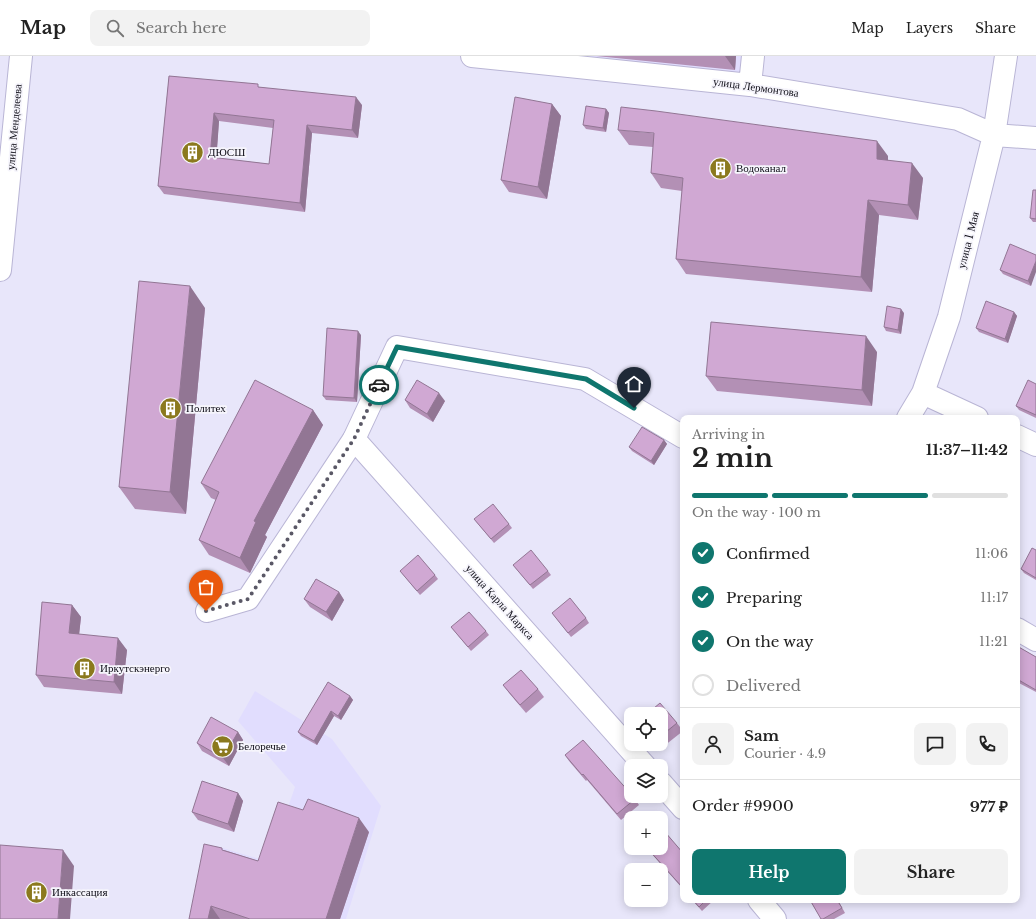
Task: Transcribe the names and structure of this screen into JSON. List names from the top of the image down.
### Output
{
  "streets": {
    "street": [
      "улица Лермонтова",
      "улица Менделеева",
      "улица 1 Мая",
      "улица Карла Маркса"
    ]
  },
  "crossings": [
    ["улица Лермонтова", "улица 1 Мая"]
  ],
  "places": {
    "building": [
      "ДЮСШ",
      "Водоканал",
      "Политех",
      "Иркутскэнерго",
      "Инкассация"
    ],
    "supermarket": ["Белоречье"]
  },
  "page": {
    "header": "Map",
    "search": "Search here",
    "nav": ["Map", "Layers", "Share"],
    "heading": ["2 min", "Arriving in", "11:37–11:42"],
    "panel": [
      "Sam",
      "Courier · 4.9",
      "Order #9900",
      "977 ₽"
    ],
    "bar": "On the way · 100 m",
    "list": [
      ["Confirmed", "11:06"],
      ["Preparing", "11:17"],
      ["On the way", "11:21"],
      "Delivered"
    ],
    "map_buttons": ["+", "−"],
    "buttons": ["Help", "Share"]
  }
}
